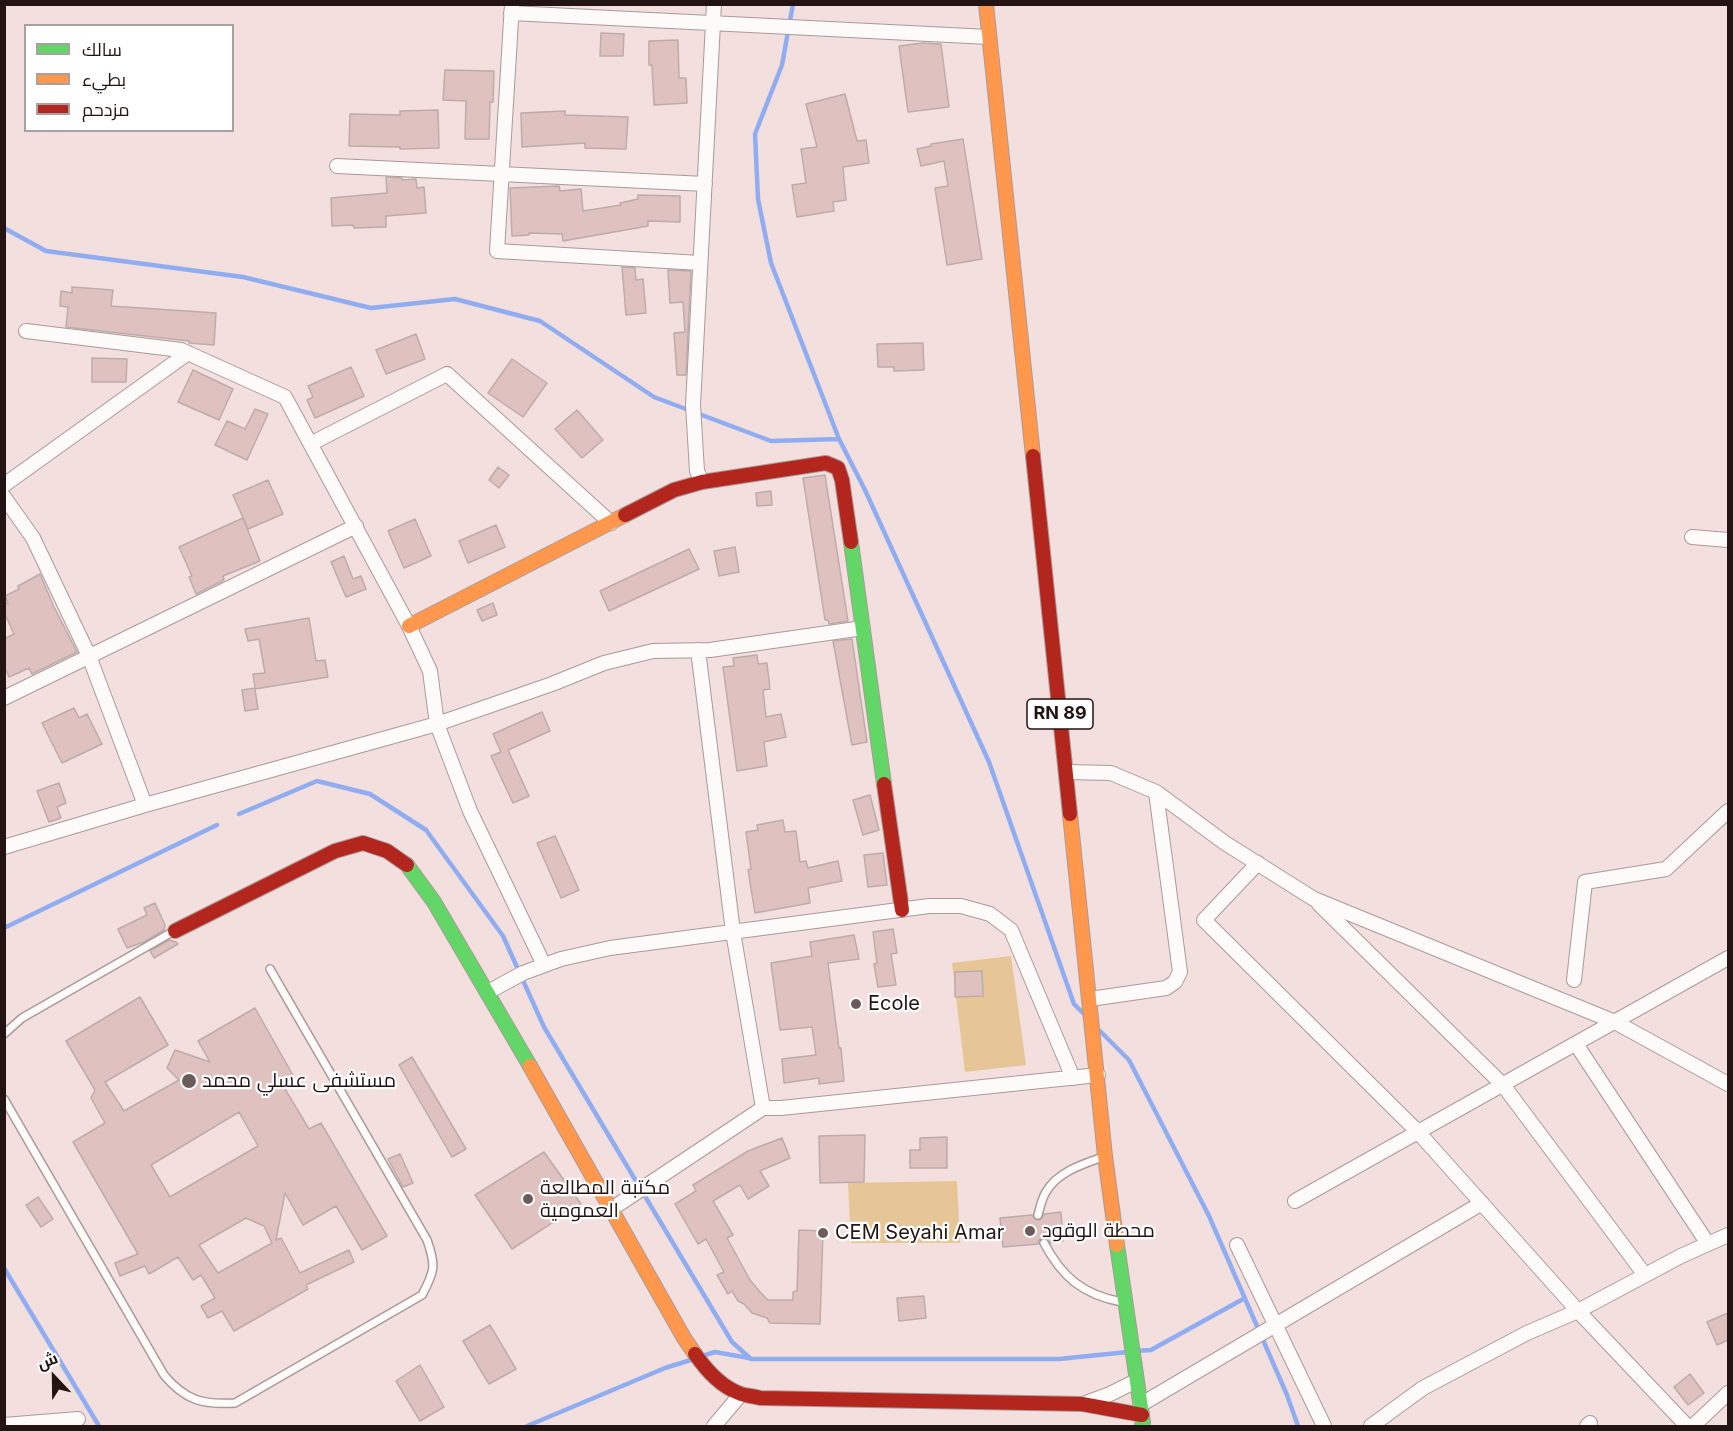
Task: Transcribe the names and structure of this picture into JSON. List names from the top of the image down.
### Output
{
  "streets": {
    "street": ["RN 89"]
  },
  "places": [
    "Ecole",
    "مستشفى عسلي محمد",
    "مكتبة المطالعة العمومية",
    "محطة الوقود",
    "CEM Seyahi Amar"
  ],
  "legend": ["سالك", "بطيء", "مزدحم"],
  "north": "top"
}
